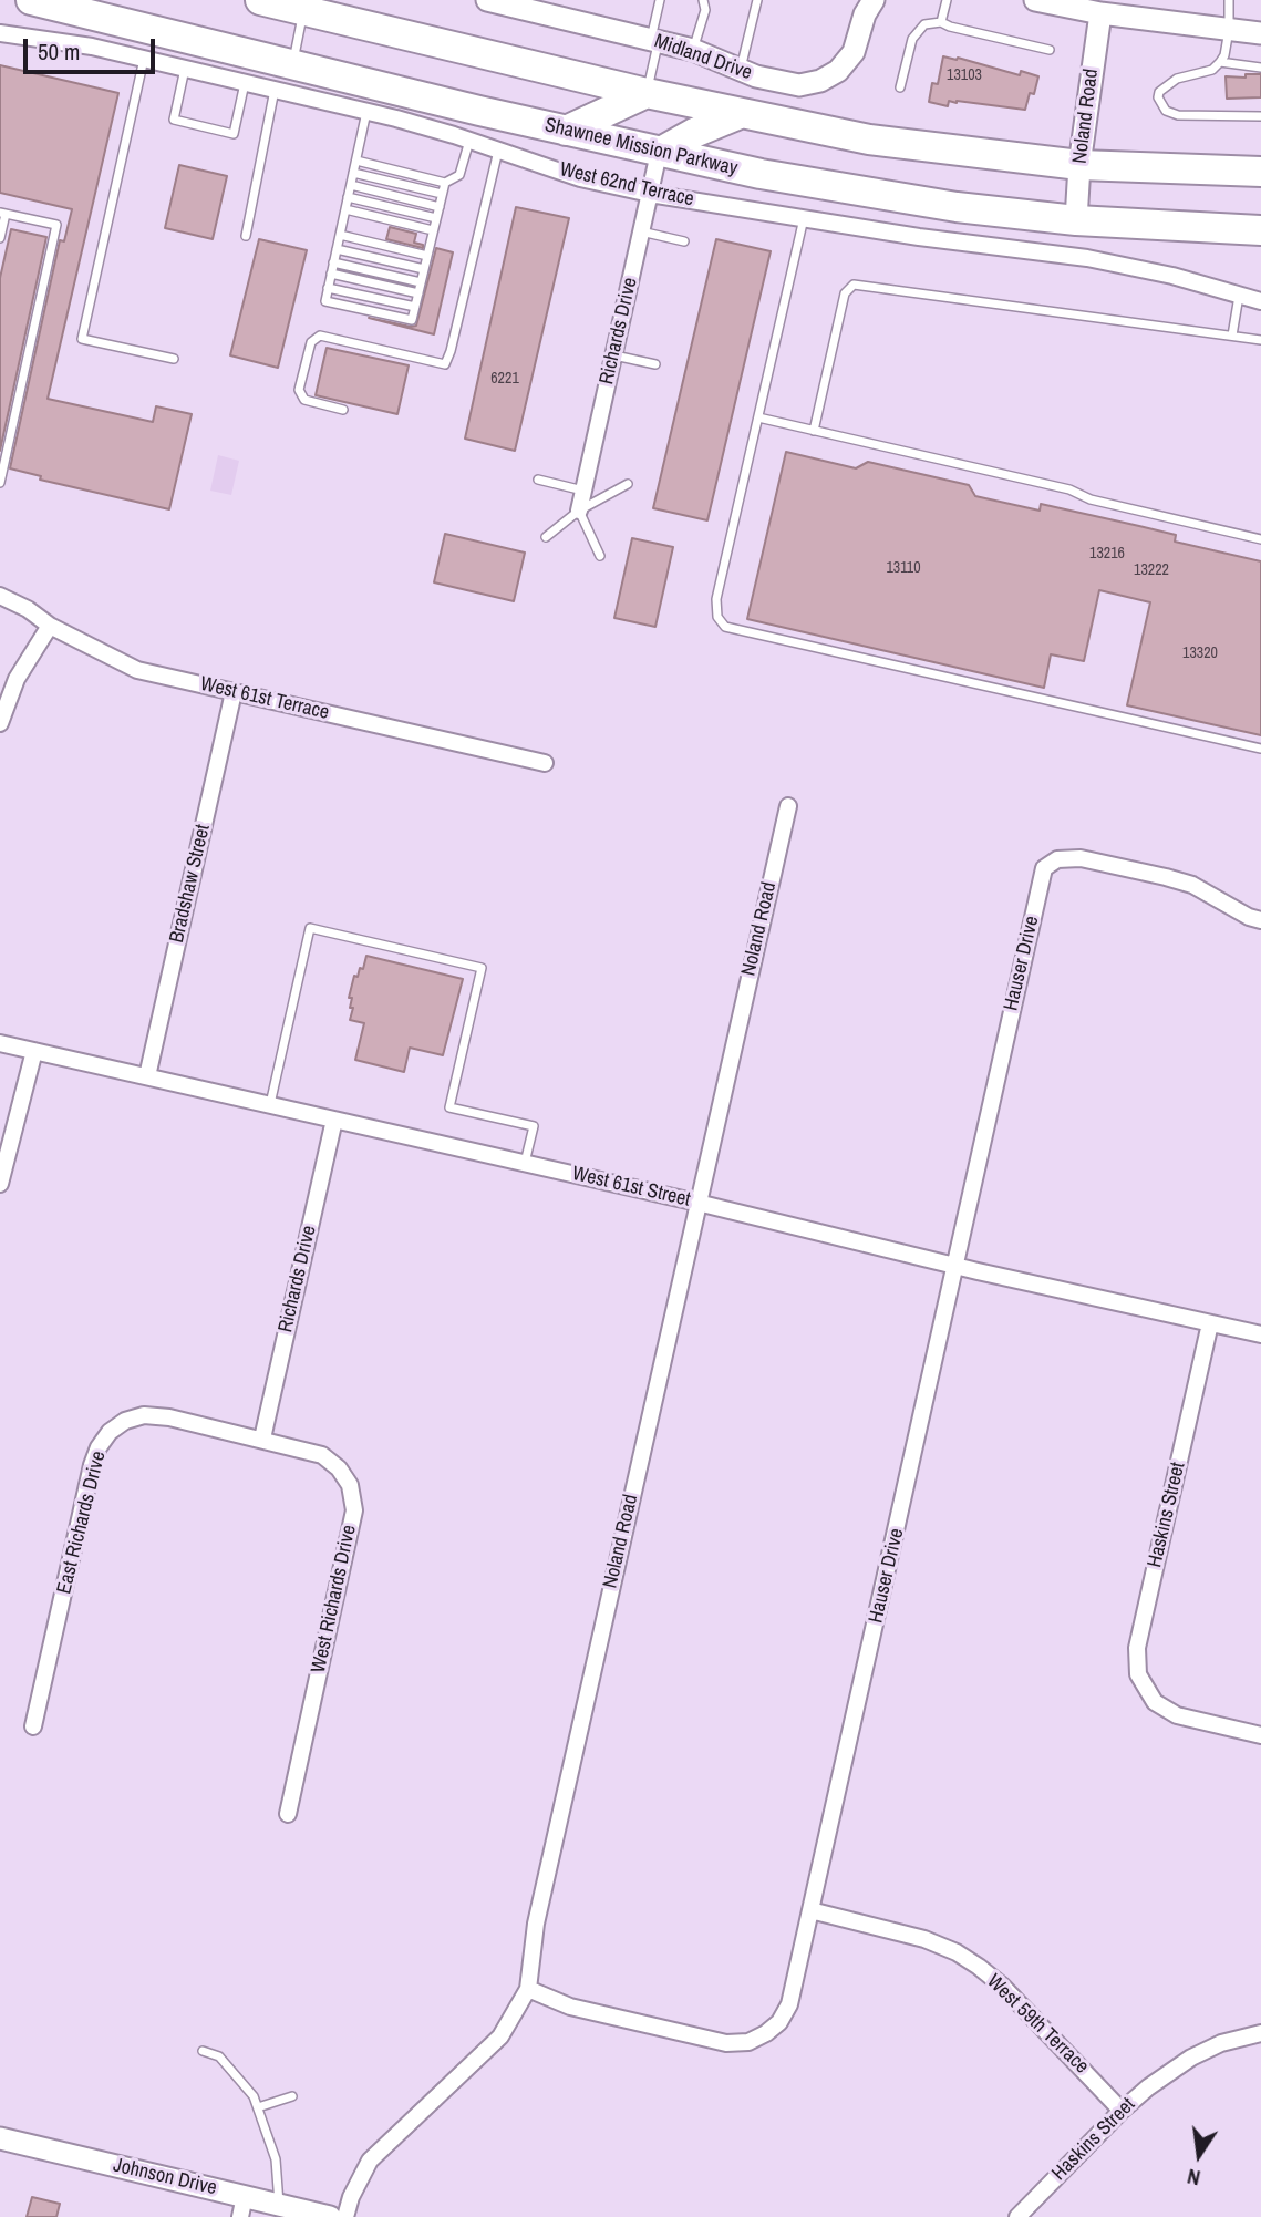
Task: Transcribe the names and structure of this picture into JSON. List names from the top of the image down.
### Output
{
  "streets": {
    "highway": ["Shawnee Mission Parkway"],
    "street": [
      "Midland Drive",
      "Noland Road",
      "West 62nd Terrace",
      "Richards Drive",
      "West 61st Terrace",
      "Bradshaw Street",
      "Hauser Drive",
      "West 61st Street",
      "Haskins Street",
      "East Richards Drive",
      "West Richards Drive",
      "West 59th Terrace",
      "Johnson Drive"
    ]
  },
  "crossings": [
    ["Noland Road", "Shawnee Mission Parkway"],
    ["Noland Road", "Hauser Drive"],
    ["Noland Road", "West 61st Street"],
    ["Shawnee Mission Parkway", "Richards Drive"],
    ["West 62nd Terrace", "Richards Drive"],
    ["Richards Drive", "West 61st Street"],
    ["Richards Drive", "East Richards Drive"],
    ["Richards Drive", "West Richards Drive"],
    ["West 61st Terrace", "Bradshaw Street"],
    ["Bradshaw Street", "West 61st Street"],
    ["Hauser Drive", "West 61st Street"],
    ["Hauser Drive", "West 59th Terrace"],
    ["West 61st Street", "Haskins Street"],
    ["Haskins Street", "West 59th Terrace"],
    ["East Richards Drive", "West Richards Drive"]
  ],
  "house_numbers": [
    "13103",
    "6221",
    "13216",
    "13110",
    "13222",
    "13320"
  ],
  "scale_bar": "50 m",
  "north": "bottom"
}
